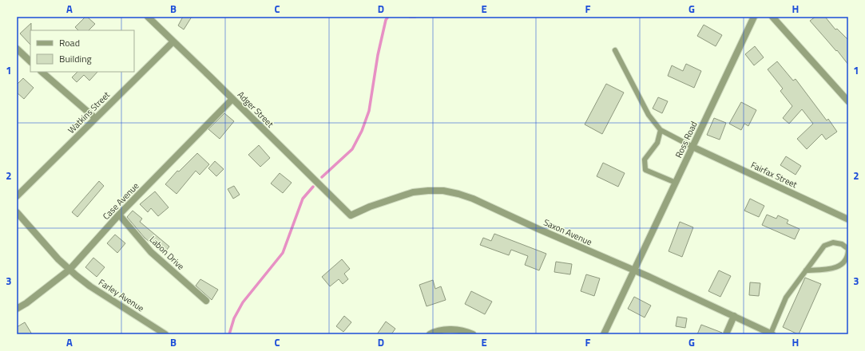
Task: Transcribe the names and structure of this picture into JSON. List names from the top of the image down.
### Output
{
  "streets": {
    "street": [
      "Adger Street",
      "Watkins Street",
      "Ross Road",
      "Fairfax Street",
      "Case Avenue",
      "Saxon Avenue",
      "Labon Drive",
      "Farley Avenue"
    ]
  },
  "crossings": [
    ["Adger Street", "Watkins Street"],
    ["Adger Street", "Case Avenue"],
    ["Adger Street", "Saxon Avenue"],
    ["Ross Road", "Fairfax Street"],
    ["Ross Road", "Saxon Avenue"],
    ["Case Avenue", "Labon Drive"],
    ["Case Avenue", "Farley Avenue"]
  ],
  "legend": ["Road", "Building"],
  "grid": {
    "columns": [
      "A",
      "B",
      "C",
      "D",
      "E",
      "F",
      "G",
      "H"
    ],
    "rows": ["1", "2", "3"]
  }
}
